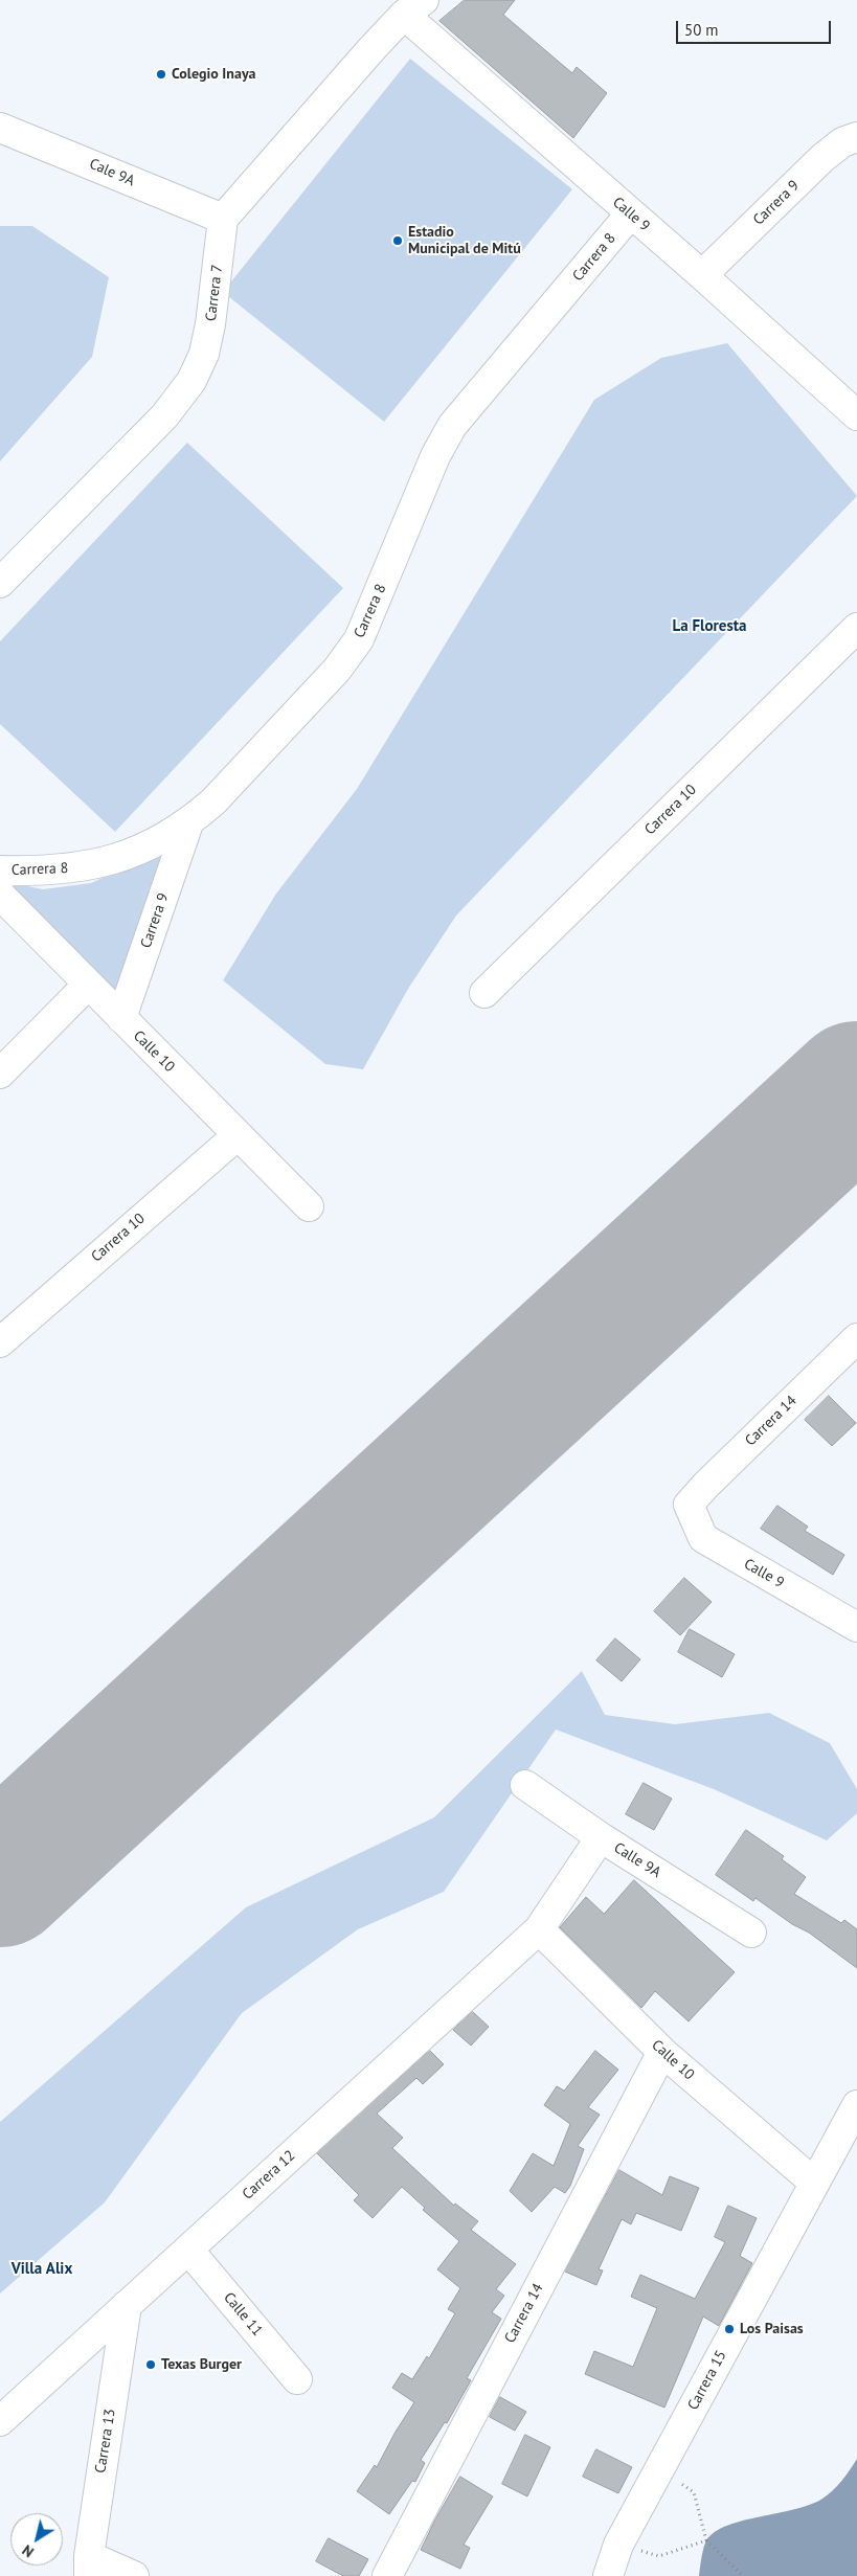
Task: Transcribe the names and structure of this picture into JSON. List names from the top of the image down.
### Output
{
  "streets": {
    "street": [
      "Cale 9A",
      "Carrera 9",
      "Calle 9",
      "Carrera 8",
      "Carrera 7",
      "Carrera 10",
      "Calle 10",
      "Carrera 14",
      "Calle 9A",
      "Carrera 12",
      "Calle 11",
      "Carrera 15",
      "Carrera 13"
    ]
  },
  "crossings": [
    ["Cale 9A", "Carrera 7"],
    ["Carrera 9", "Calle 9"],
    ["Carrera 9", "Carrera 8"],
    ["Carrera 9", "Calle 10"],
    ["Calle 9", "Carrera 8"],
    ["Calle 9", "Carrera 14"],
    ["Carrera 10", "Calle 10"],
    ["Calle 10", "Carrera 14"],
    ["Calle 10", "Carrera 12"],
    ["Calle 10", "Carrera 15"],
    ["Calle 9A", "Carrera 12"],
    ["Carrera 12", "Calle 11"],
    ["Carrera 12", "Carrera 13"]
  ],
  "districts": ["La Floresta", "Villa Alix"],
  "places": [
    "Colegio Inaya",
    "Estadio Municipal de Mitú",
    "Los Paisas",
    "Texas Burger"
  ],
  "scale_bar": "50 m",
  "north": "bottom left"
}
